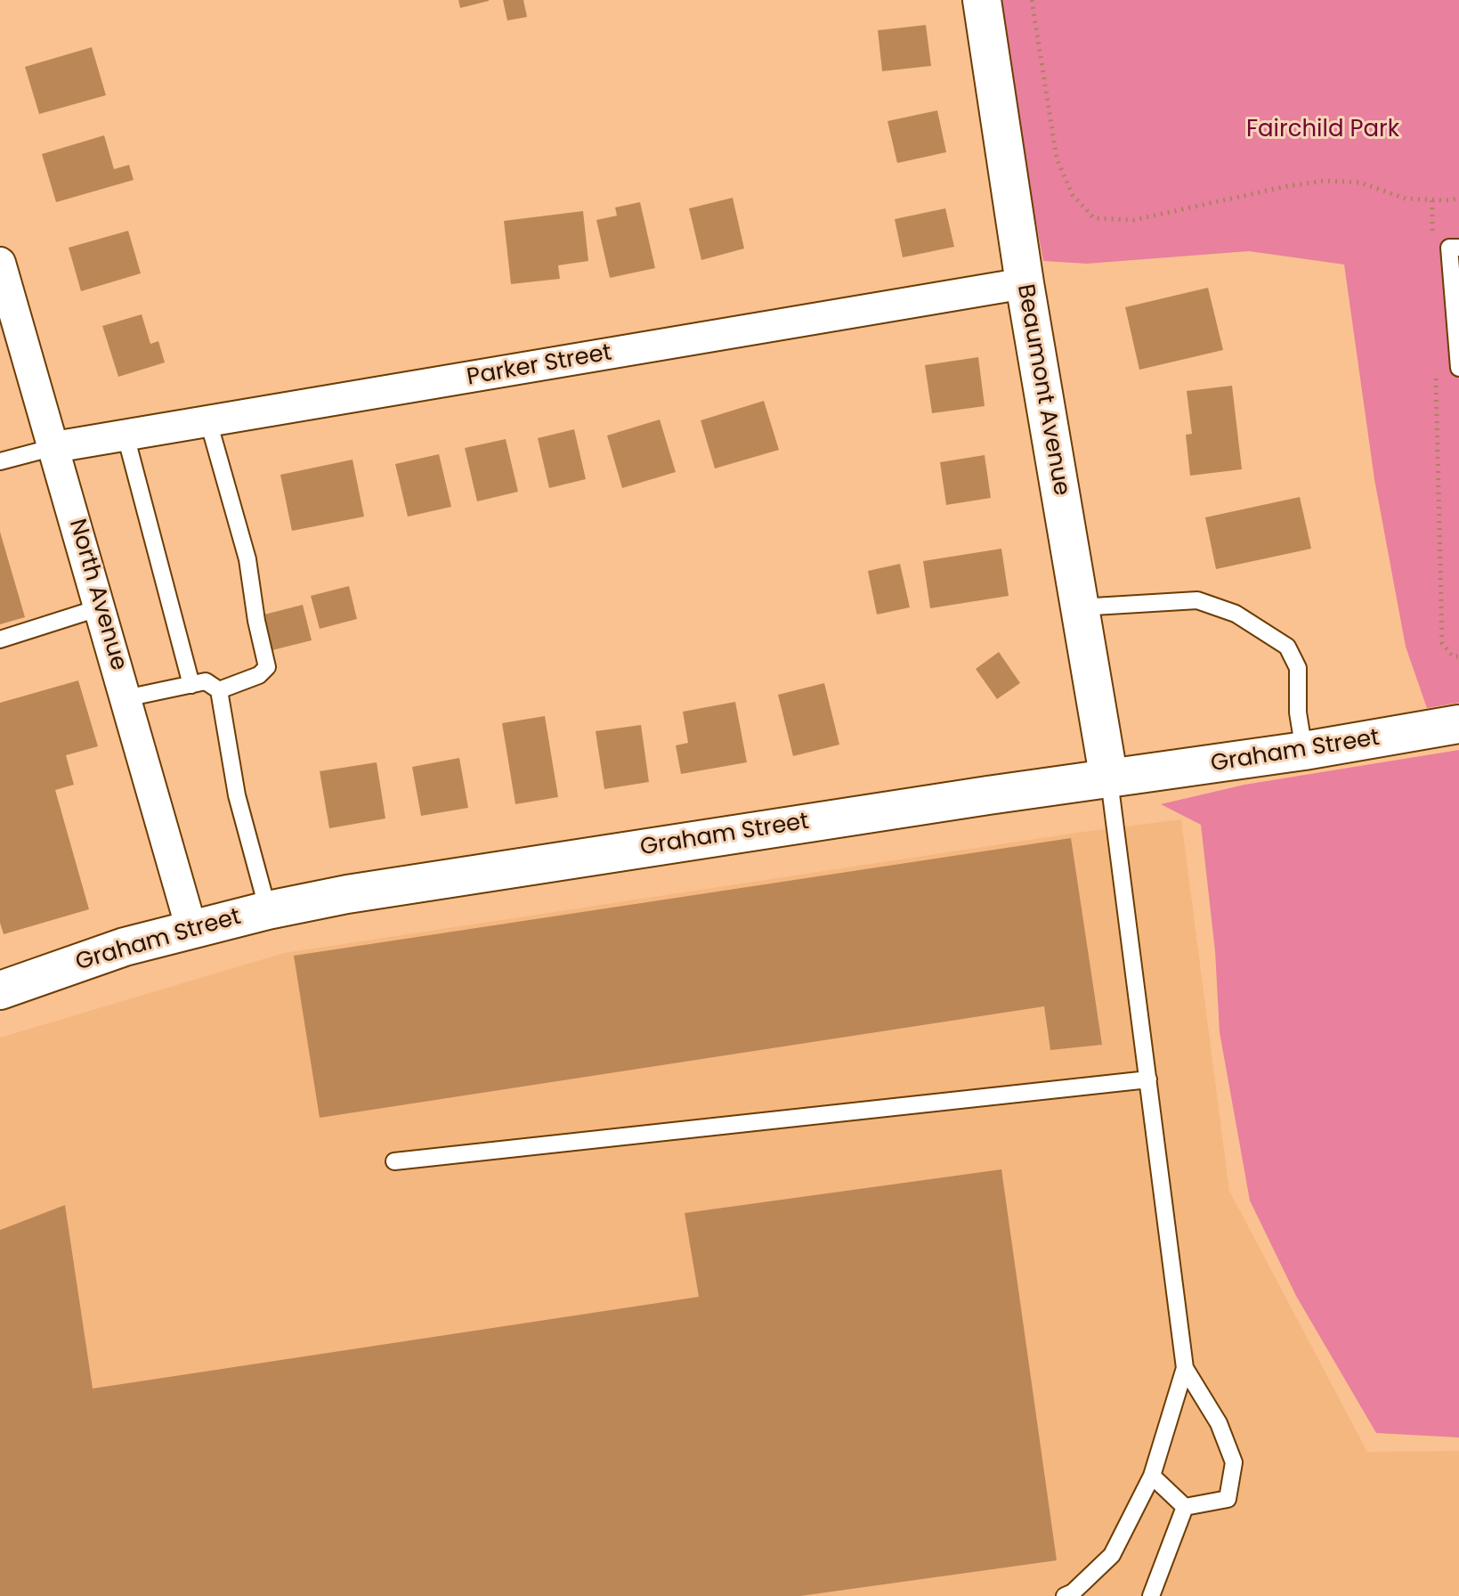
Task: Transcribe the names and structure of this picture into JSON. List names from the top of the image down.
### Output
{
  "streets": {
    "street": [
      "Parker Street",
      "Beaumont Avenue",
      "North Avenue",
      "Graham Street"
    ]
  },
  "crossings": [
    ["Parker Street", "Beaumont Avenue"],
    ["Parker Street", "North Avenue"],
    ["Beaumont Avenue", "Graham Street"],
    ["North Avenue", "Graham Street"]
  ],
  "parks": ["Fairchild Park"]
}
